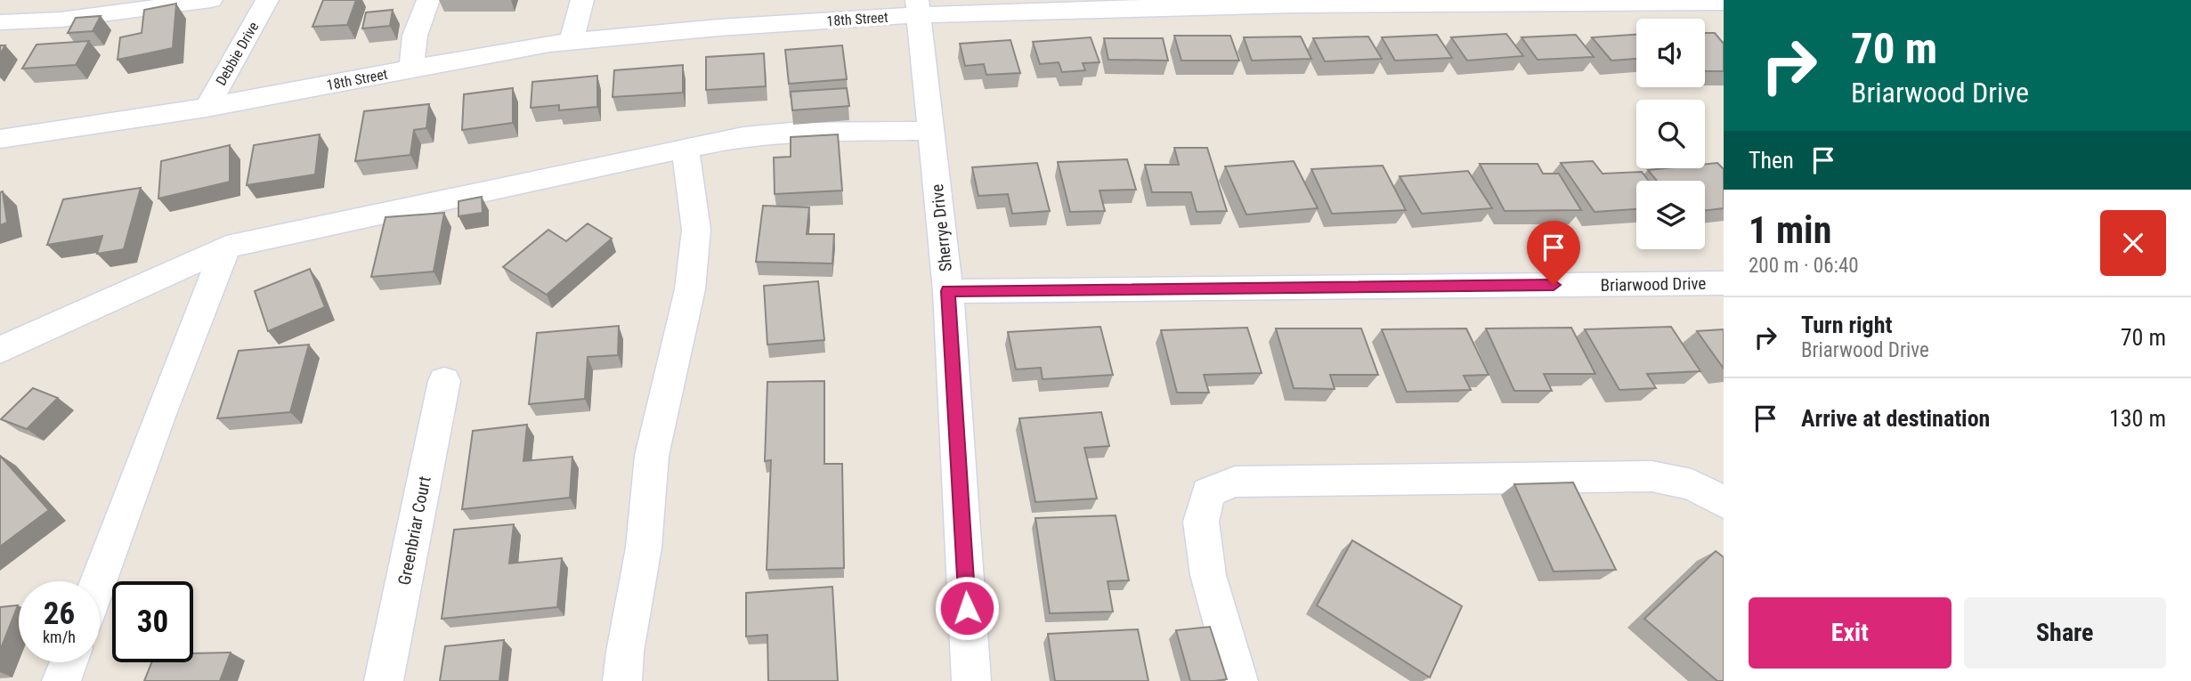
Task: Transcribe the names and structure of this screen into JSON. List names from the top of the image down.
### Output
{
  "streets": {
    "street": [
      "18th Street",
      "Debbie Drive",
      "Sherrye Drive",
      "Briarwood Drive",
      "Greenbriar Court"
    ]
  },
  "crossings": [
    ["18th Street", "Debbie Drive"],
    ["18th Street", "Sherrye Drive"],
    ["Sherrye Drive", "Briarwood Drive"]
  ],
  "page": {
    "turn": ["70 m", "Briarwood Drive"],
    "then": "Then",
    "heading": ["1 min", "200 m · 06:40"],
    "list": [
      {
        "name": "Turn right",
        "note": "Briarwood Drive",
        "value": "70 m"
      },
      {
        "name": "Arrive at destination",
        "value": "130 m"
      }
    ],
    "speed": "26 km/h",
    "limit": "30",
    "buttons": ["Exit", "Share"]
  }
}
